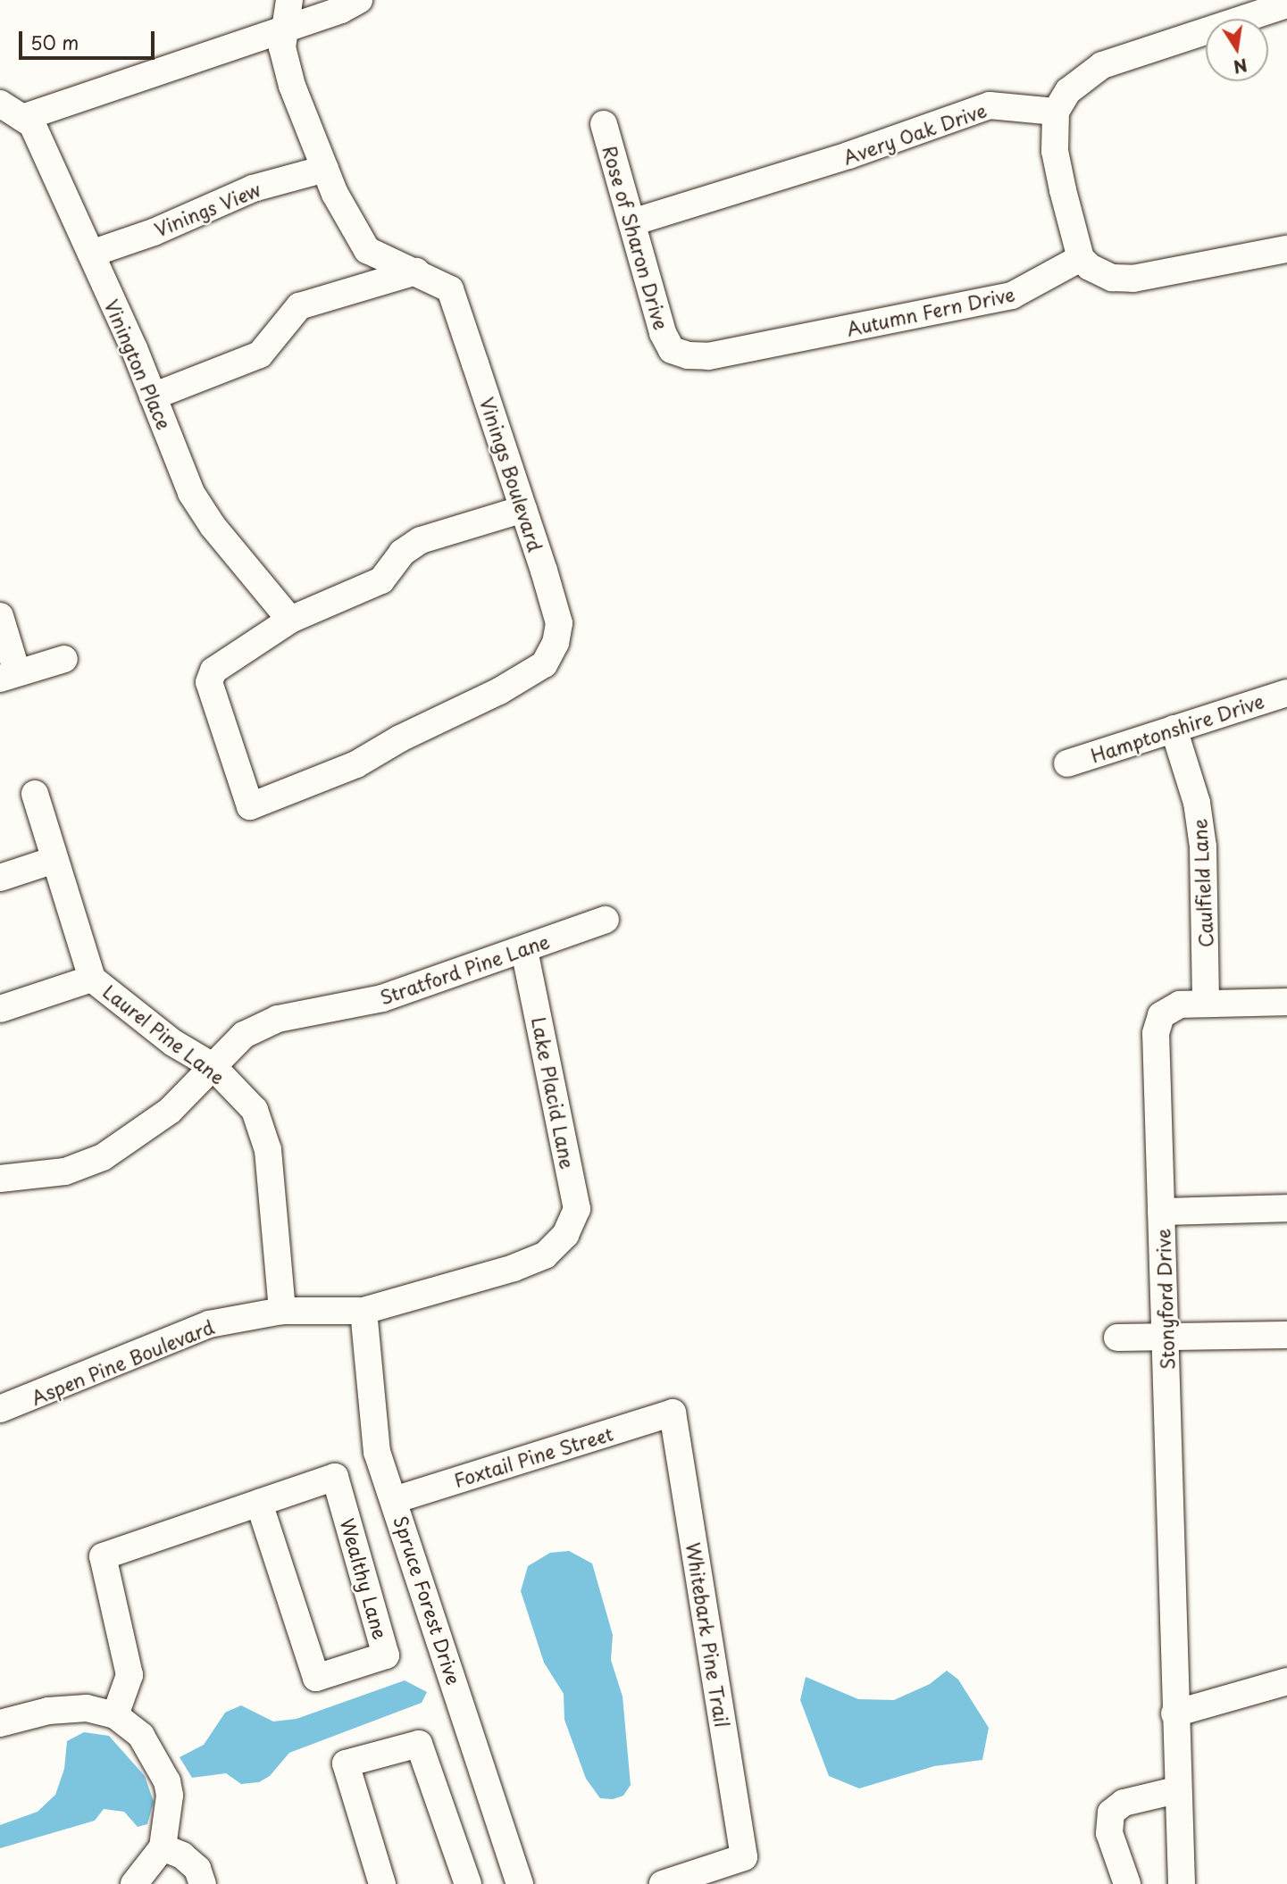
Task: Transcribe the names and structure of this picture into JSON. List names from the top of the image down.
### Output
{
  "streets": {
    "street": [
      "Avery Oak Drive",
      "Vinings View",
      "Rose of Sharon Drive",
      "Autumn Fern Drive",
      "Vinington Place",
      "Vinings Boulevard",
      "Hamptonshire Drive",
      "Caulfield Lane",
      "Stratford Pine Lane",
      "Laurel Pine Lane",
      "Lake Placid Lane",
      "Stonyford Drive",
      "Aspen Pine Boulevard",
      "Foxtail Pine Street",
      "Wealthy Lane",
      "Spruce Forest Drive",
      "Whitebark Pine Trail"
    ]
  },
  "crossings": [
    ["Avery Oak Drive", "Rose of Sharon Drive"],
    ["Vinings View", "Vinington Place"],
    ["Vinings View", "Vinings Boulevard"],
    ["Rose of Sharon Drive", "Autumn Fern Drive"],
    ["Vinington Place", "Vinings Boulevard"],
    ["Hamptonshire Drive", "Caulfield Lane"],
    ["Caulfield Lane", "Stonyford Drive"],
    ["Stratford Pine Lane", "Laurel Pine Lane"],
    ["Stratford Pine Lane", "Lake Placid Lane"],
    ["Laurel Pine Lane", "Aspen Pine Boulevard"],
    ["Lake Placid Lane", "Aspen Pine Boulevard"],
    ["Aspen Pine Boulevard", "Spruce Forest Drive"],
    ["Foxtail Pine Street", "Spruce Forest Drive"],
    ["Foxtail Pine Street", "Whitebark Pine Trail"]
  ],
  "scale_bar": "50 m",
  "north": "bottom"
}
